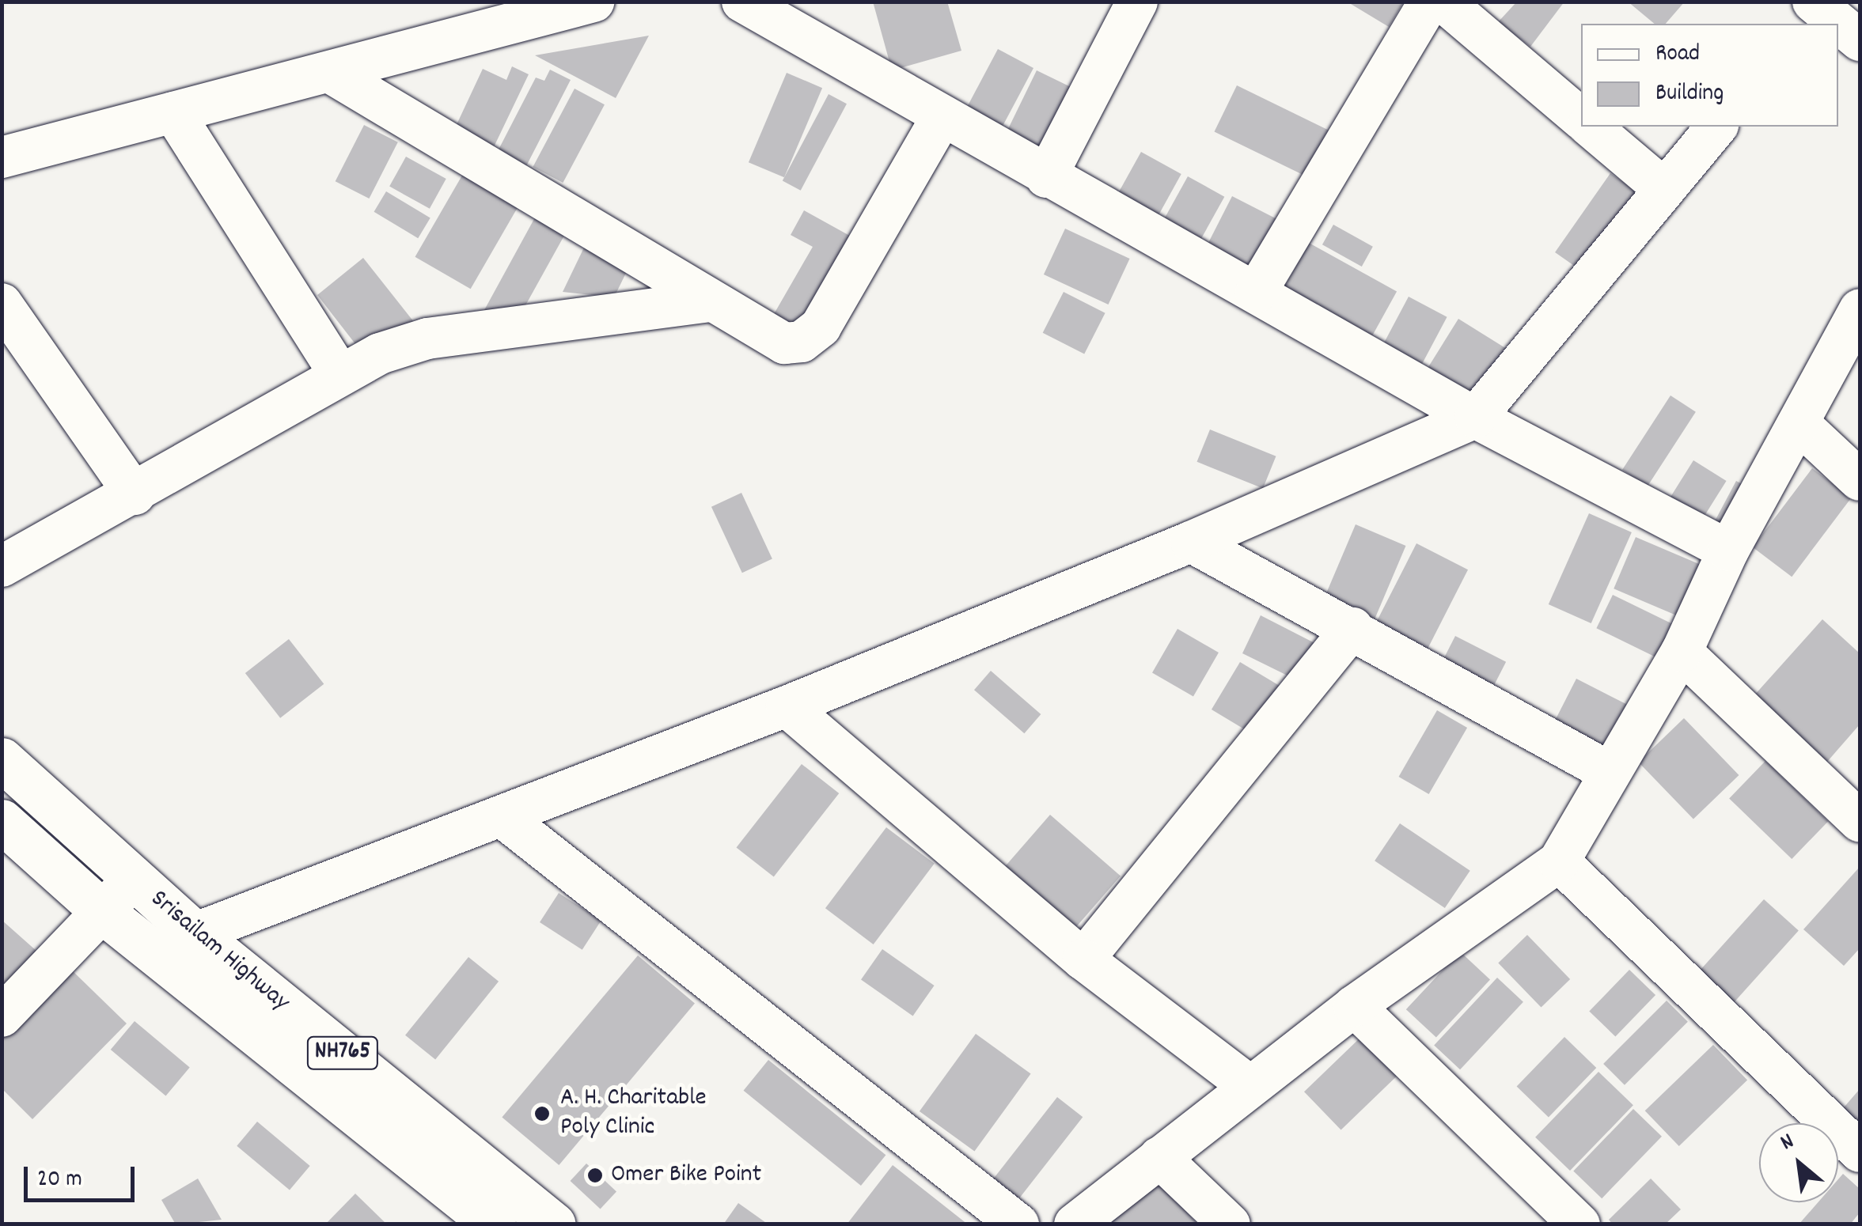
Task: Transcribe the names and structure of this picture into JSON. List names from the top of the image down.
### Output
{
  "streets": {
    "highway": ["Srisailam Highway", "NH765"]
  },
  "places": ["A. H. Charitable Poly Clinic", "Omer Bike Point"],
  "legend": ["Road", "Building"],
  "scale_bar": "20 m",
  "north": "top left"
}
